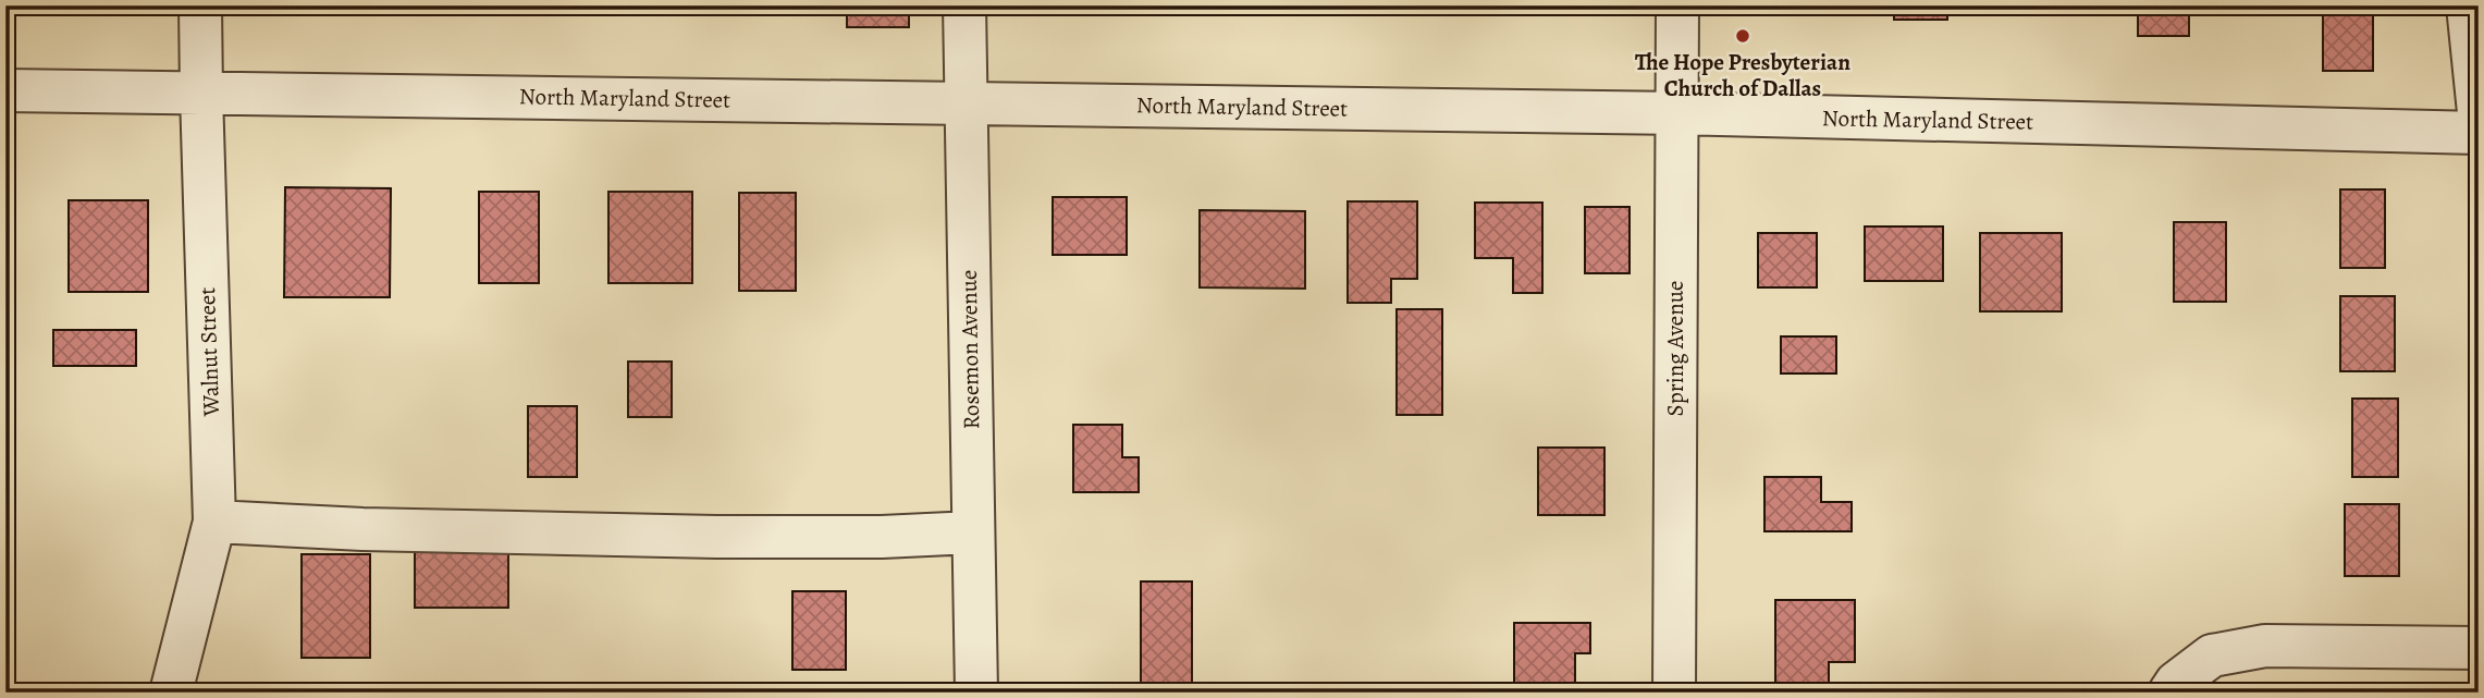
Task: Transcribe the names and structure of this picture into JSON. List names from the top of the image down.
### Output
{
  "streets": {
    "street": [
      "North Maryland Street",
      "Spring Avenue",
      "Rosemon Avenue",
      "Walnut Street"
    ]
  },
  "crossings": [
    ["North Maryland Street", "Spring Avenue"],
    ["North Maryland Street", "Rosemon Avenue"],
    ["North Maryland Street", "Walnut Street"]
  ],
  "places": ["The Hope Presbyterian Church of Dallas"]
}
